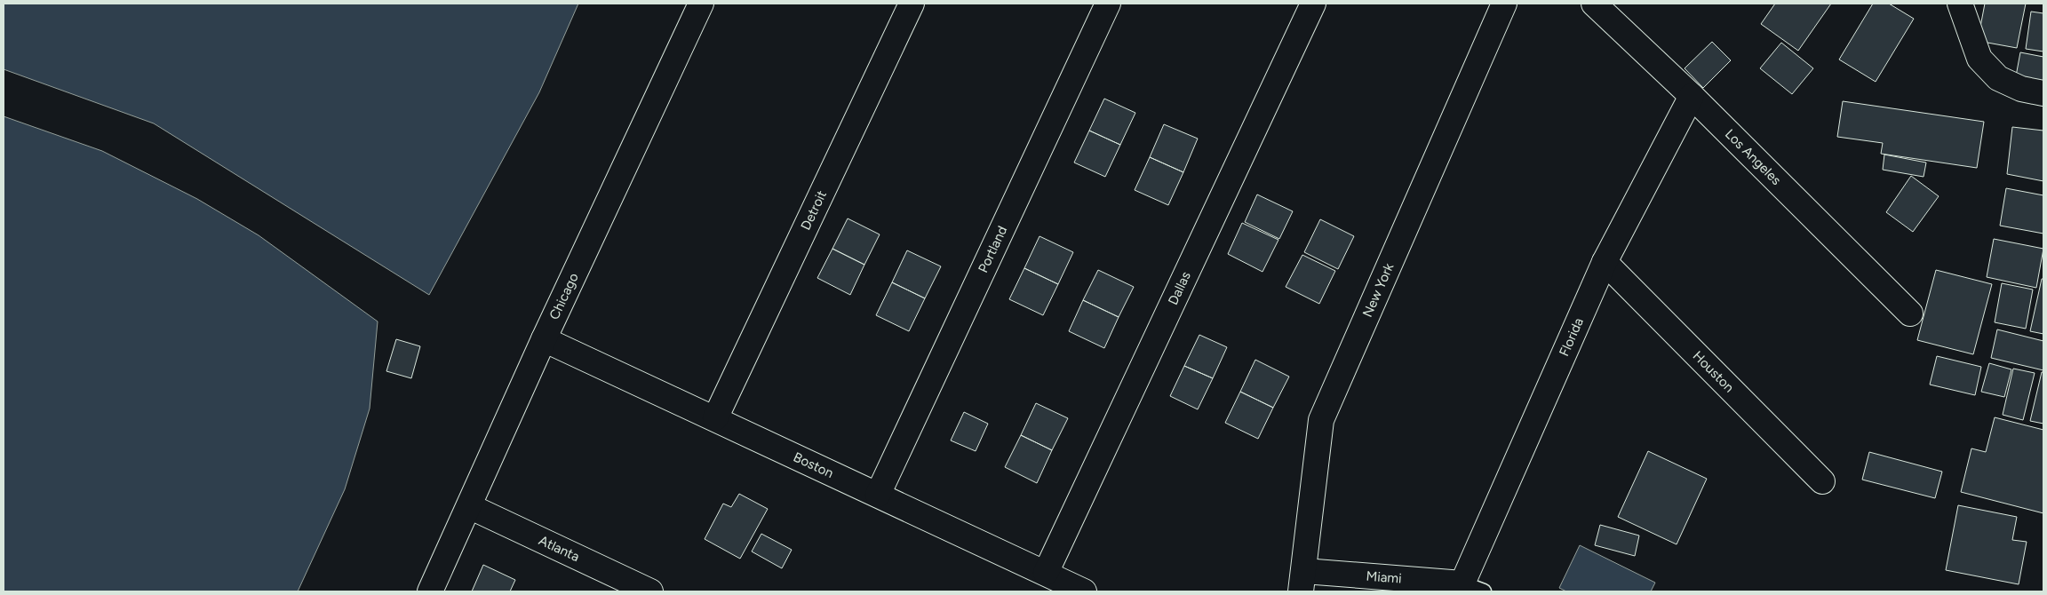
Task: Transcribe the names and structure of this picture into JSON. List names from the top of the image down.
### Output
{
  "streets": {
    "street": [
      "Los Angeles",
      "Detroit",
      "Portland",
      "Dallas",
      "New York",
      "Chicago",
      "Florida",
      "Houston",
      "Boston",
      "Atlanta",
      "Miami"
    ]
  },
  "crossings": [
    ["Los Angeles", "Florida"],
    ["Detroit", "Boston"],
    ["Portland", "Boston"],
    ["Dallas", "Boston"],
    ["New York", "Miami"],
    ["Chicago", "Boston"],
    ["Chicago", "Atlanta"],
    ["Florida", "Houston"],
    ["Florida", "Miami"]
  ]
}
